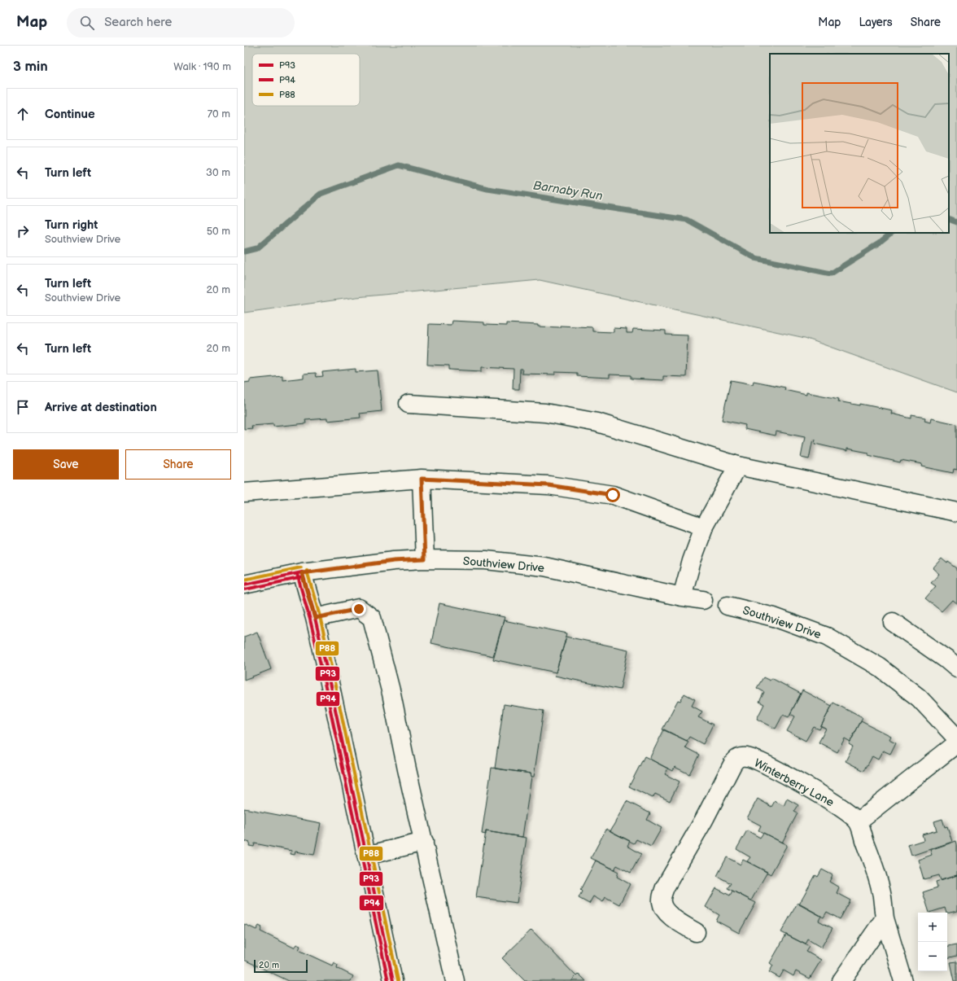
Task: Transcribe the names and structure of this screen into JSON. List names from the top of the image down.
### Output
{
  "streets": {
    "street": ["Southview Drive", "Winterberry Lane"]
  },
  "water": ["Barnaby Run"],
  "lines": ["transit line P88", "transit line P93", "transit line P94"],
  "legend": ["P93", "P94", "P88"],
  "scale_bar": "20 m",
  "page": {
    "header": "Map",
    "search": "Search here",
    "nav": ["Map", "Layers", "Share"],
    "heading": ["3 min", "Walk · 190 m"],
    "list": [
      ["Continue", "70 m"],
      ["Turn left", "30 m"],
      ["Turn right", "Southview Drive", "50 m"],
      ["Turn left", "Southview Drive", "20 m"],
      ["Turn left", "20 m"],
      "Arrive at destination"
    ],
    "buttons": ["Save", "Share"],
    "map_buttons": ["+", "−"],
    "scale": "20 m"
  }
}
